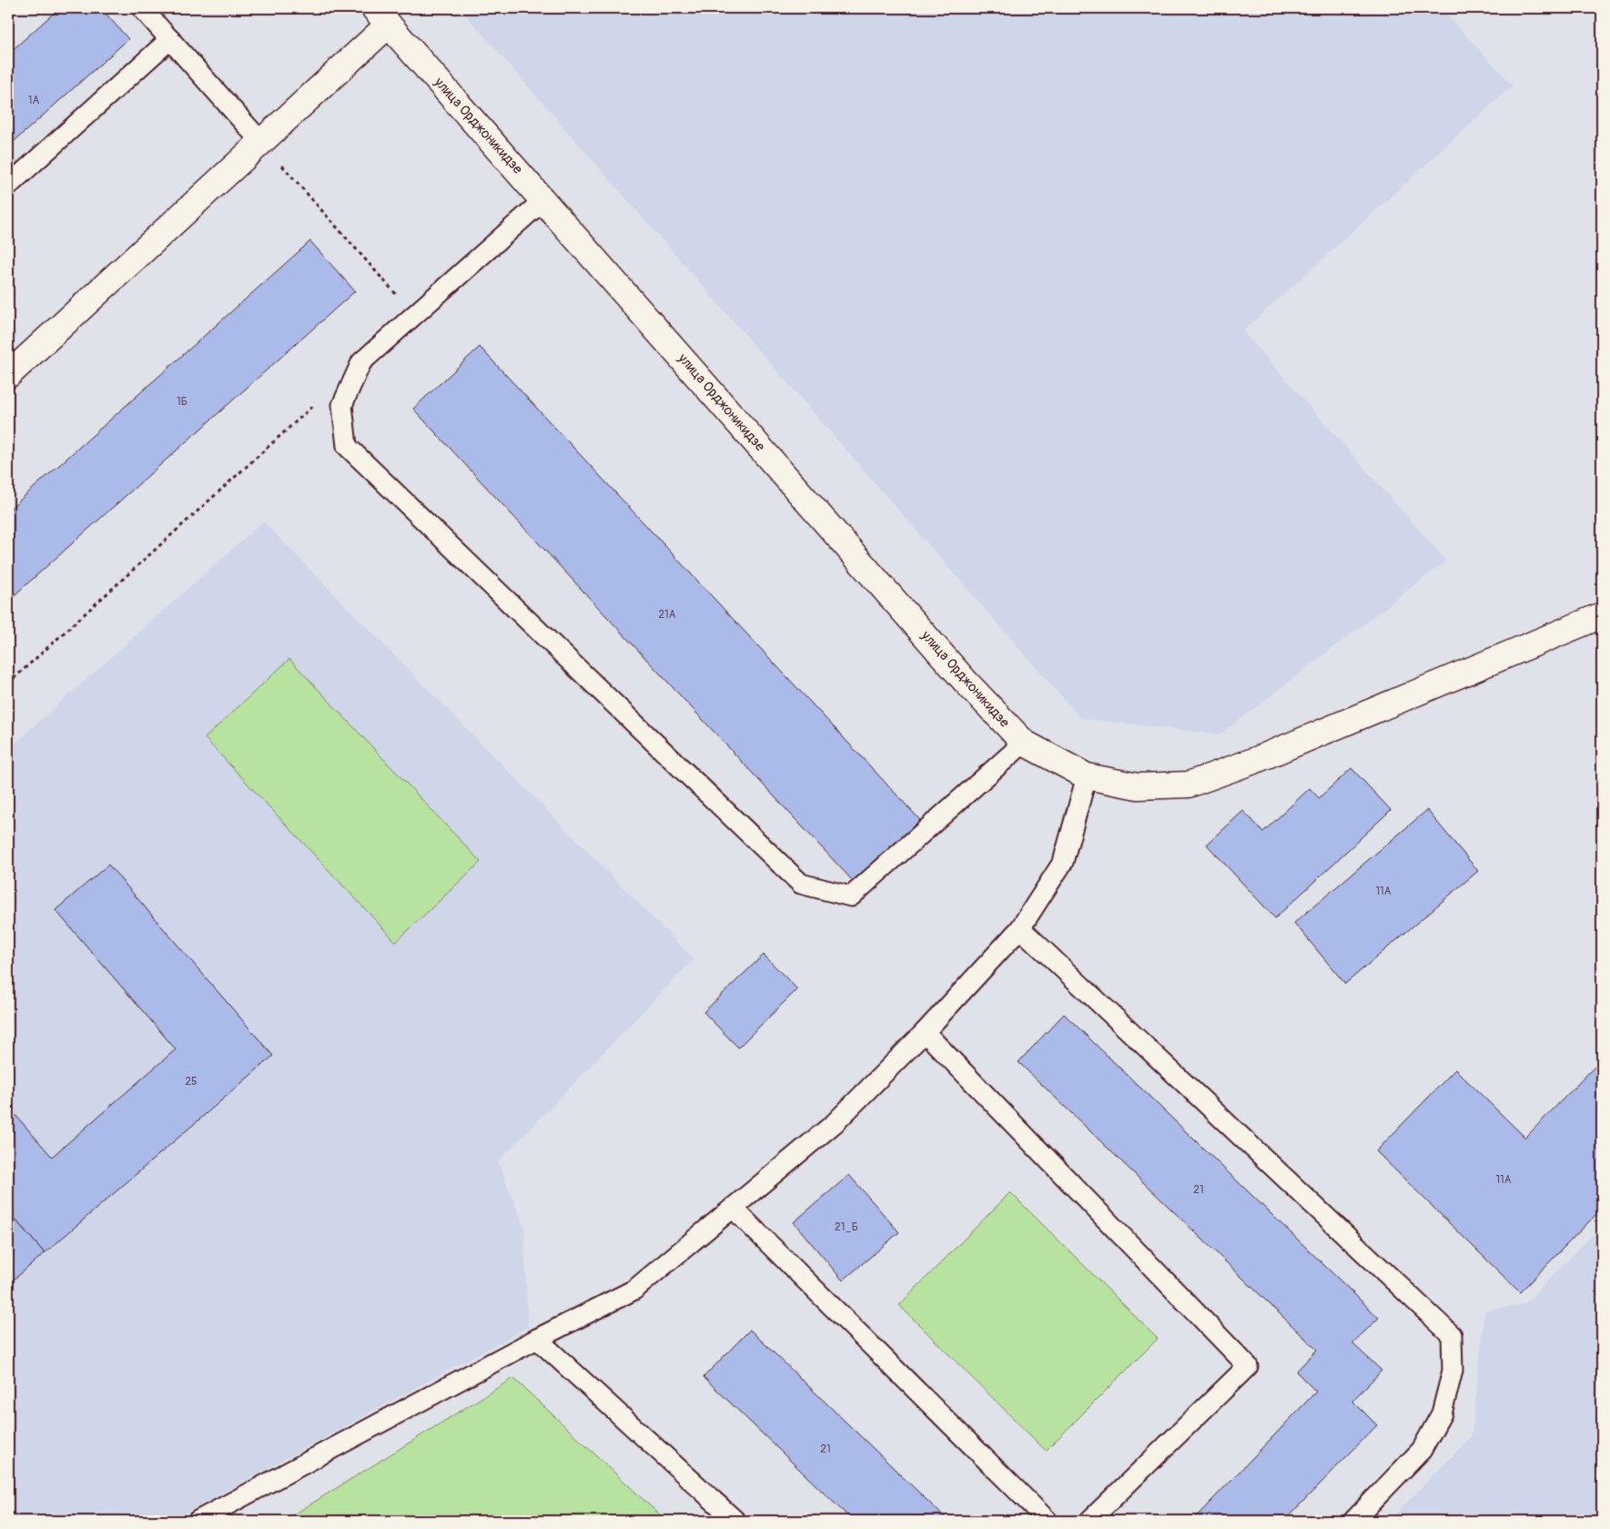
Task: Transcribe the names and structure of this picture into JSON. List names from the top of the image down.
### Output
{
  "streets": {
    "street": ["улица Орджоникидзе"]
  },
  "house_numbers": [
    "1А",
    "1Б",
    "21А",
    "11А",
    "25",
    "11А",
    "21",
    "21_Б",
    "21"
  ]
}
